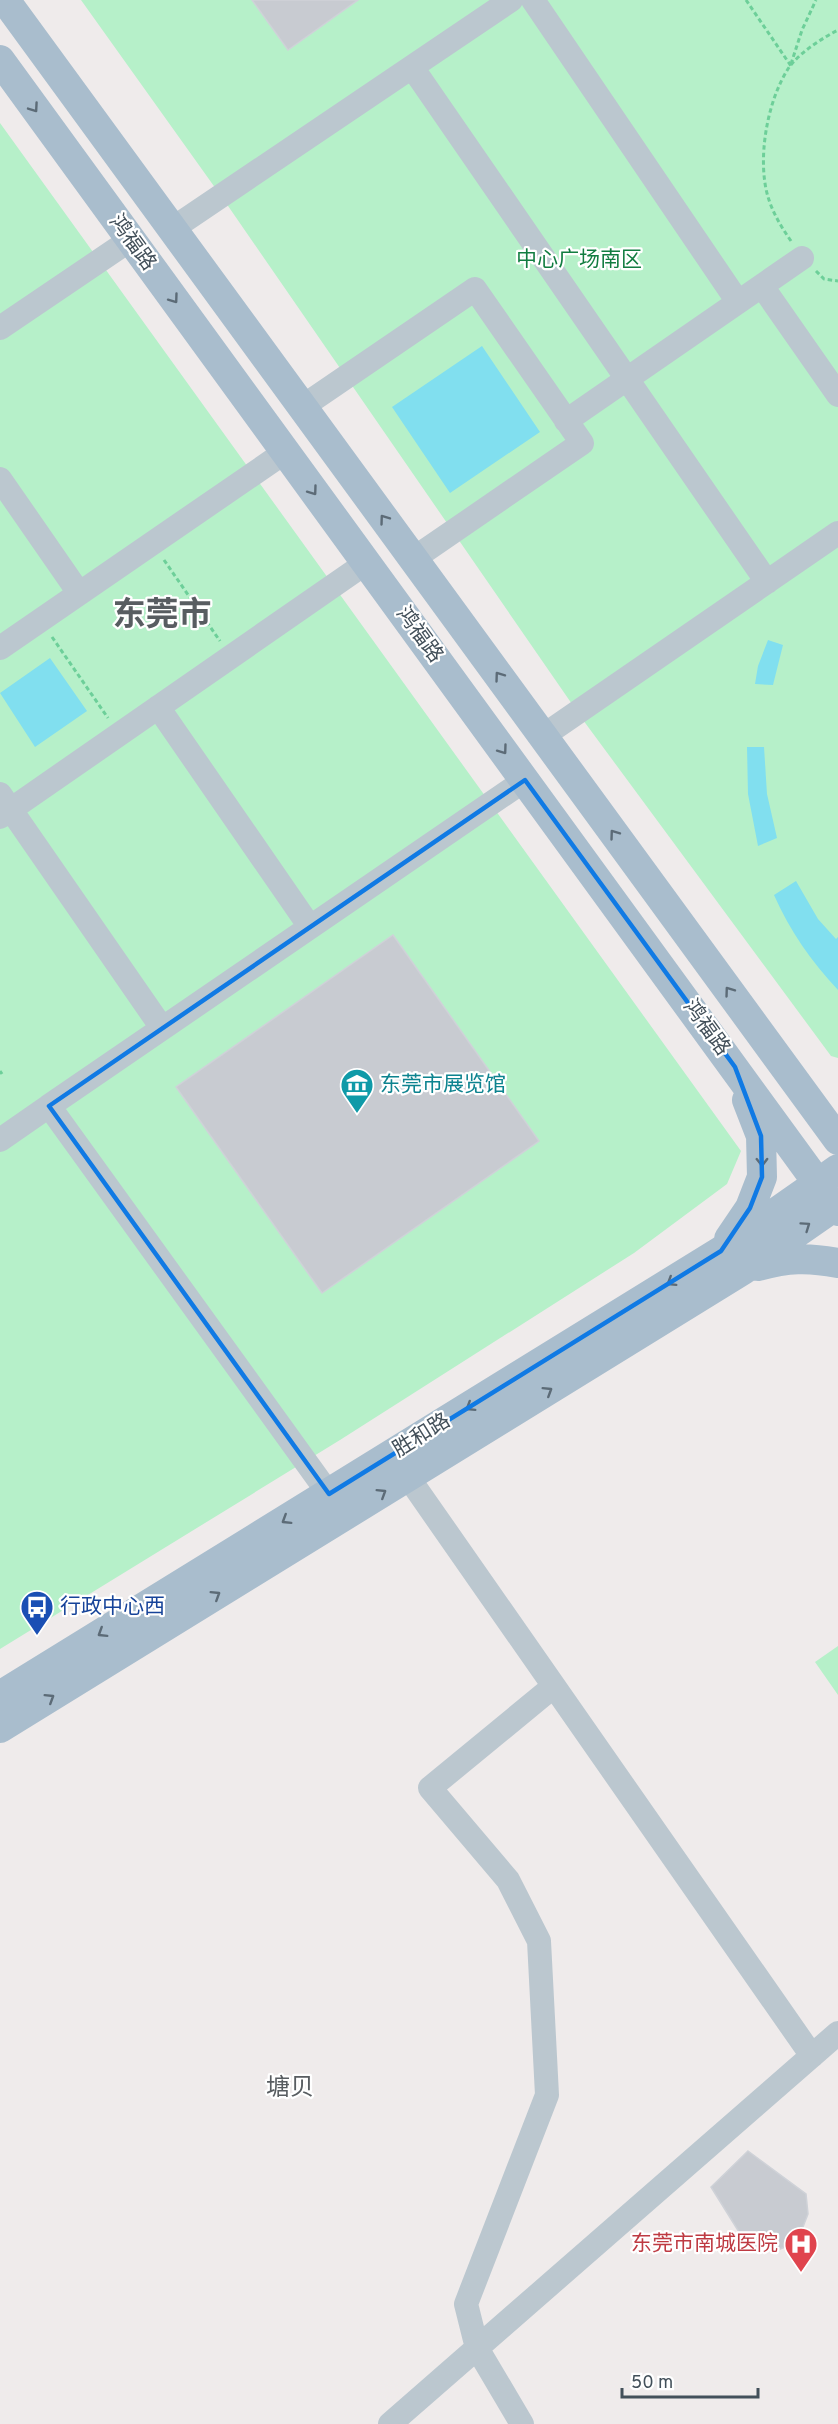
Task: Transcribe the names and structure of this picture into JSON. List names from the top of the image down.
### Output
{
  "streets": {
    "main road": ["鸿福路", "胜和路"]
  },
  "crossings": [
    ["鸿福路", "胜和路"]
  ],
  "districts": ["东莞市", "塘贝"],
  "parks": ["中心广场南区"],
  "places": {
    "museum": ["东莞市展览馆"],
    "bus stop": ["行政中心西"],
    "hospital": ["东莞市南城医院"]
  },
  "scale_bar": "50 m"
}
